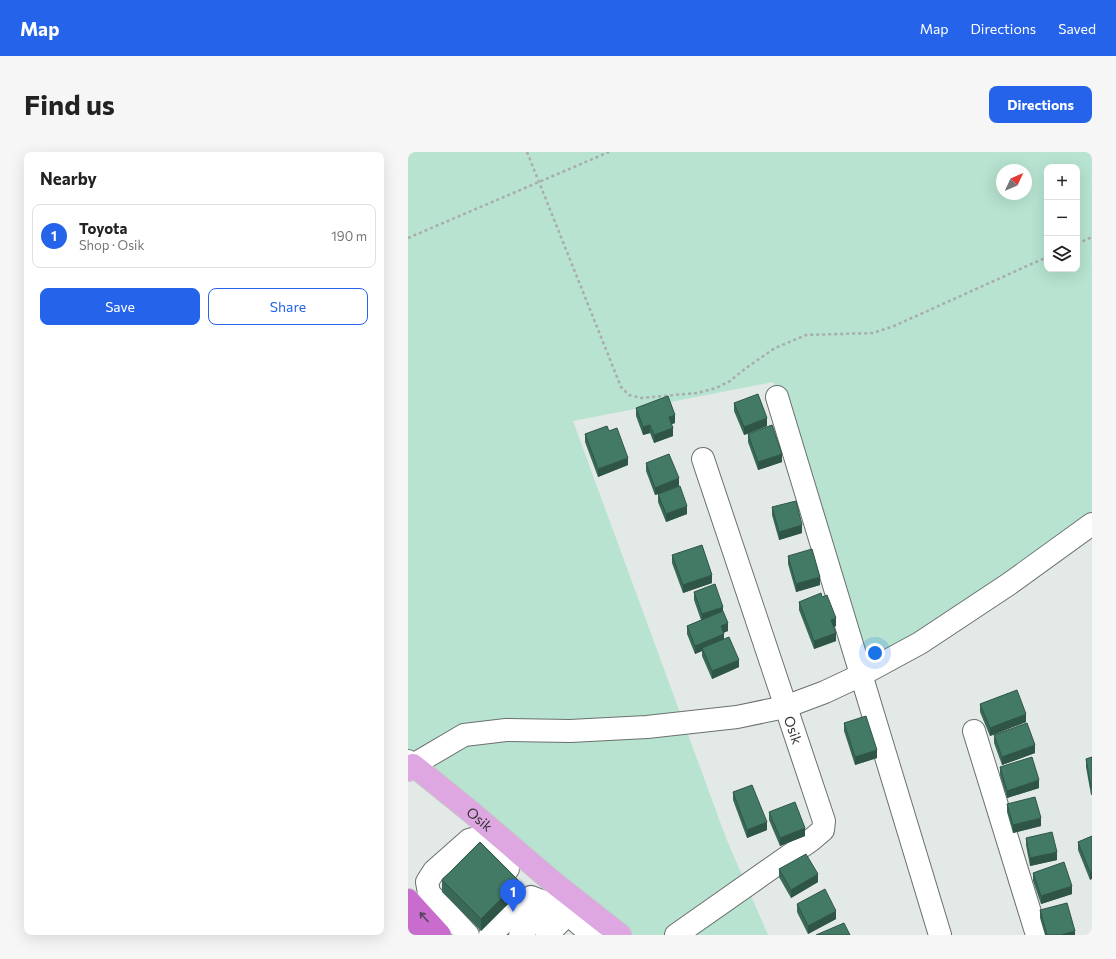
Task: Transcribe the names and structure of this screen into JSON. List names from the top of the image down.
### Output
{
  "streets": {
    "main road": ["Osik"]
  },
  "north": "top right",
  "page": {
    "header": "Map",
    "nav": ["Map", "Directions", "Saved"],
    "buttons": [
      "Directions",
      ["Save", "Share"]
    ],
    "title": "Find us",
    "heading": "Nearby",
    "map_buttons": ["+", "−"],
    "list": [
      {
        "mark": "1",
        "name": "Toyota",
        "note": "Shop · Osik",
        "value": "190 m"
      }
    ],
    "pins": "1"
  }
}
